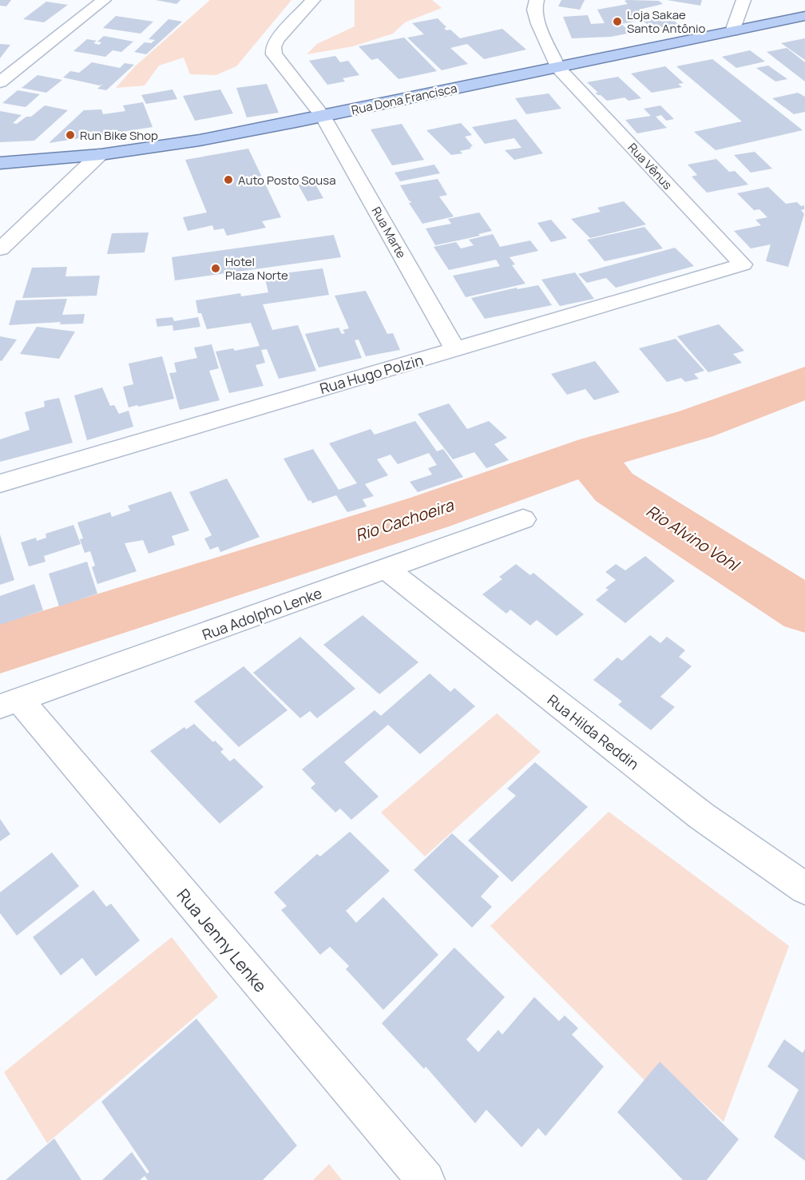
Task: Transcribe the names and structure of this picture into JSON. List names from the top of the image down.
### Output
{
  "streets": {
    "main road": ["Rua Dona Francisca"],
    "street": [
      "Rua Vênus",
      "Rua Marte",
      "Rua Hugo Polzin",
      "Rua Adolpho Lenke",
      "Rua Hilda Reddin",
      "Rua Jenny Lenke"
    ]
  },
  "crossings": [
    ["Rua Dona Francisca", "Rua Vênus"],
    ["Rua Dona Francisca", "Rua Marte"],
    ["Rua Vênus", "Rua Hugo Polzin"],
    ["Rua Marte", "Rua Hugo Polzin"],
    ["Rua Adolpho Lenke", "Rua Hilda Reddin"],
    ["Rua Adolpho Lenke", "Rua Jenny Lenke"]
  ],
  "water": ["Rio Cachoeira", "Rio Alvino Vohl"],
  "places": [
    "Loja Sakae Santo Antônio",
    "Run Bike Shop",
    "Auto Posto Sousa",
    "Hotel Plaza Norte"
  ]
}
